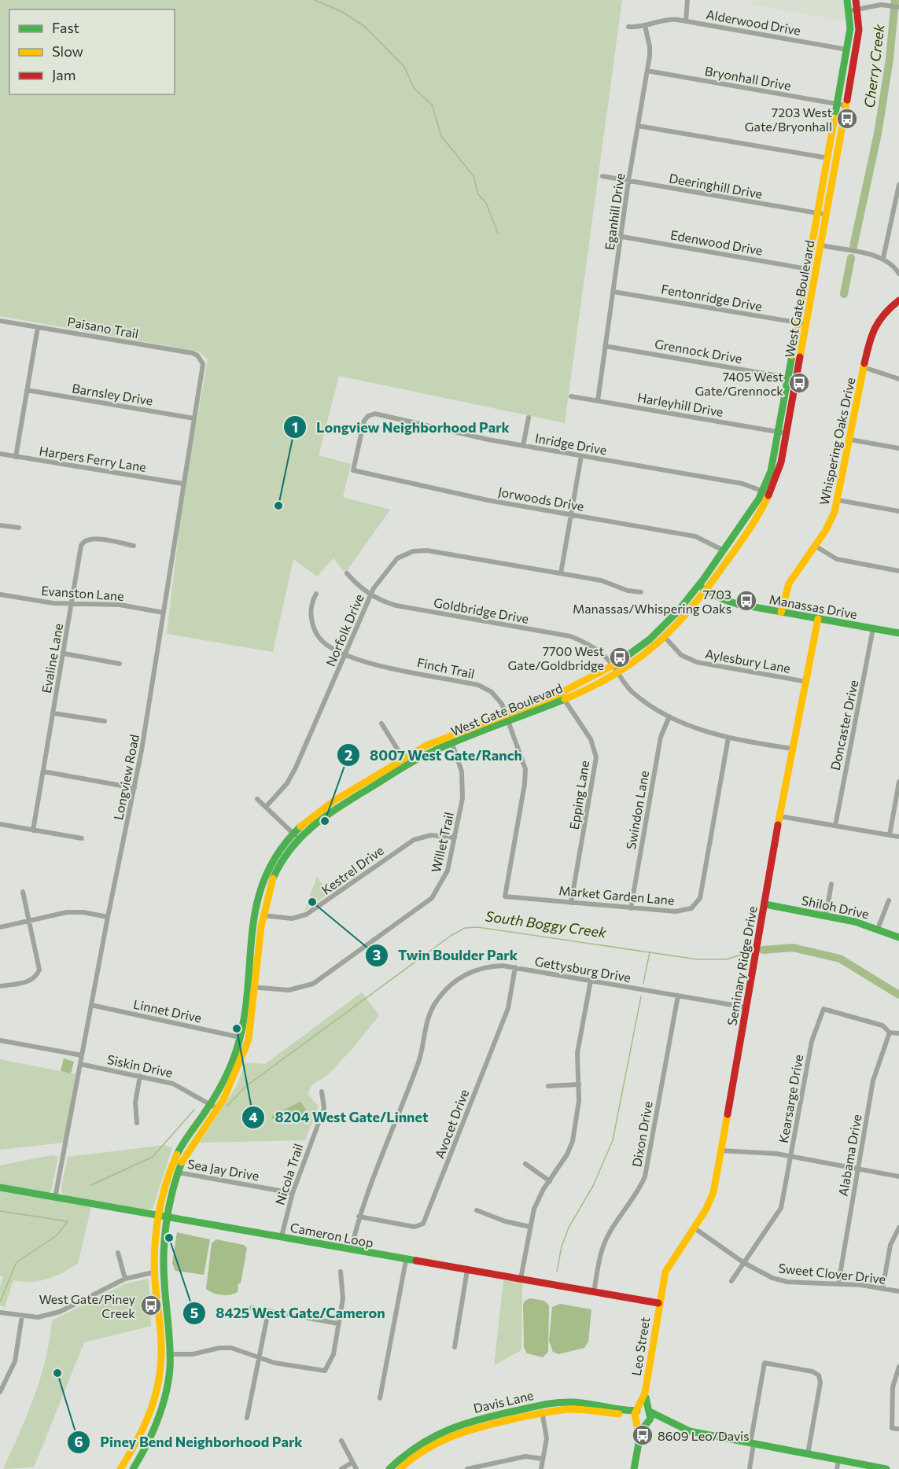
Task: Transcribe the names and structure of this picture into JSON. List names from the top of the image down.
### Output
{
  "streets": {
    "main road": [
      "West Gate Boulevard",
      "Whispering Oaks Drive",
      "Manassas Drive",
      "Shiloh Drive",
      "Seminary Ridge Drive",
      "Cameron Loop",
      "Leo Street",
      "Davis Lane"
    ],
    "street": [
      "Alderwood Drive",
      "Bryonhall Drive",
      "Deeringhill Drive",
      "Eganhill Drive",
      "Edenwood Drive",
      "Fentonridge Drive",
      "Paisano Trail",
      "Grennock Drive",
      "Barnsley Drive",
      "Harleyhill Drive",
      "Inridge Drive",
      "Harpers Ferry Lane",
      "Jorwoods Drive",
      "Evanston Lane",
      "Goldbridge Drive",
      "Norfolk Drive",
      "Evaline Lane",
      "Aylesbury Lane",
      "Finch Trail",
      "Doncaster Drive",
      "Longview Road",
      "Epping Lane",
      "Swindon Lane",
      "Willet Trail",
      "Kestrel Drive",
      "Market Garden Lane",
      "Gettysburg Drive",
      "Linnet Drive",
      "Siskin Drive",
      "Kearsarge Drive",
      "Avocet Drive",
      "Dixon Drive",
      "Alabama Drive",
      "Sea Jay Drive",
      "Nicola Trail",
      "Sweet Clover Drive"
    ]
  },
  "crossings": [
    ["Alderwood Drive", "Eganhill Drive"],
    ["Alderwood Drive", "West Gate Boulevard"],
    ["Bryonhall Drive", "Eganhill Drive"],
    ["Bryonhall Drive", "West Gate Boulevard"],
    ["Deeringhill Drive", "Eganhill Drive"],
    ["Deeringhill Drive", "West Gate Boulevard"],
    ["Eganhill Drive", "Edenwood Drive"],
    ["Eganhill Drive", "Fentonridge Drive"],
    ["Eganhill Drive", "Grennock Drive"],
    ["Eganhill Drive", "Harleyhill Drive"],
    ["Edenwood Drive", "West Gate Boulevard"],
    ["Fentonridge Drive", "West Gate Boulevard"],
    ["West Gate Boulevard", "Grennock Drive"],
    ["West Gate Boulevard", "Harleyhill Drive"],
    ["West Gate Boulevard", "Inridge Drive"],
    ["West Gate Boulevard", "Jorwoods Drive"],
    ["West Gate Boulevard", "Manassas Drive"],
    ["West Gate Boulevard", "Goldbridge Drive"],
    ["West Gate Boulevard", "Aylesbury Lane"],
    ["West Gate Boulevard", "Finch Trail"],
    ["West Gate Boulevard", "Epping Lane"],
    ["West Gate Boulevard", "Willet Trail"],
    ["West Gate Boulevard", "Kestrel Drive"],
    ["West Gate Boulevard", "Linnet Drive"],
    ["West Gate Boulevard", "Siskin Drive"],
    ["West Gate Boulevard", "Sea Jay Drive"],
    ["West Gate Boulevard", "Cameron Loop"],
    ["Paisano Trail", "Longview Road"],
    ["Barnsley Drive", "Longview Road"],
    ["Whispering Oaks Drive", "Manassas Drive"],
    ["Inridge Drive", "Jorwoods Drive"],
    ["Harpers Ferry Lane", "Longview Road"],
    ["Evanston Lane", "Evaline Lane"],
    ["Evanston Lane", "Longview Road"],
    ["Manassas Drive", "Doncaster Drive"],
    ["Manassas Drive", "Seminary Ridge Drive"],
    ["Goldbridge Drive", "Norfolk Drive"],
    ["Goldbridge Drive", "Swindon Lane"],
    ["Goldbridge Drive", "Market Garden Lane"],
    ["Goldbridge Drive", "Seminary Ridge Drive"],
    ["Norfolk Drive", "Finch Trail"],
    ["Aylesbury Lane", "Seminary Ridge Drive"],
    ["Finch Trail", "Market Garden Lane"],
    ["Longview Road", "Linnet Drive"],
    ["Longview Road", "Siskin Drive"],
    ["Longview Road", "Cameron Loop"],
    ["Epping Lane", "Market Garden Lane"],
    ["Swindon Lane", "Market Garden Lane"],
    ["Willet Trail", "Kestrel Drive"],
    ["Shiloh Drive", "Seminary Ridge Drive"],
    ["Seminary Ridge Drive", "Gettysburg Drive"],
    ["Seminary Ridge Drive", "Cameron Loop"],
    ["Seminary Ridge Drive", "Sweet Clover Drive"],
    ["Seminary Ridge Drive", "Leo Street"],
    ["Gettysburg Drive", "Avocet Drive"],
    ["Gettysburg Drive", "Dixon Drive"],
    ["Gettysburg Drive", "Cameron Loop"],
    ["Kearsarge Drive", "Alabama Drive"],
    ["Kearsarge Drive", "Sweet Clover Drive"],
    ["Dixon Drive", "Cameron Loop"],
    ["Alabama Drive", "Sweet Clover Drive"],
    ["Sea Jay Drive", "Nicola Trail"],
    ["Nicola Trail", "Cameron Loop"],
    ["Cameron Loop", "Leo Street"],
    ["Leo Street", "Davis Lane"]
  ],
  "water": ["Cherry Creek", "South Boggy Creek"],
  "places": {
    "bus stop": [
      "7203 West Gate/Bryonhall",
      "7405 West Gate/Grennock",
      "7703 Manassas/Whispering Oaks",
      "7700 West Gate/Goldbridge",
      "West Gate/Piney Creek",
      "8609 Leo/Davis"
    ],
    "other": [
      "Longview Neighborhood Park",
      "8007 West Gate/Ranch",
      "Twin Boulder Park",
      "8204 West Gate/Linnet",
      "8425 West Gate/Cameron",
      "Piney Bend Neighborhood Park"
    ]
  },
  "legend": ["Fast", "Slow", "Jam"]
}
